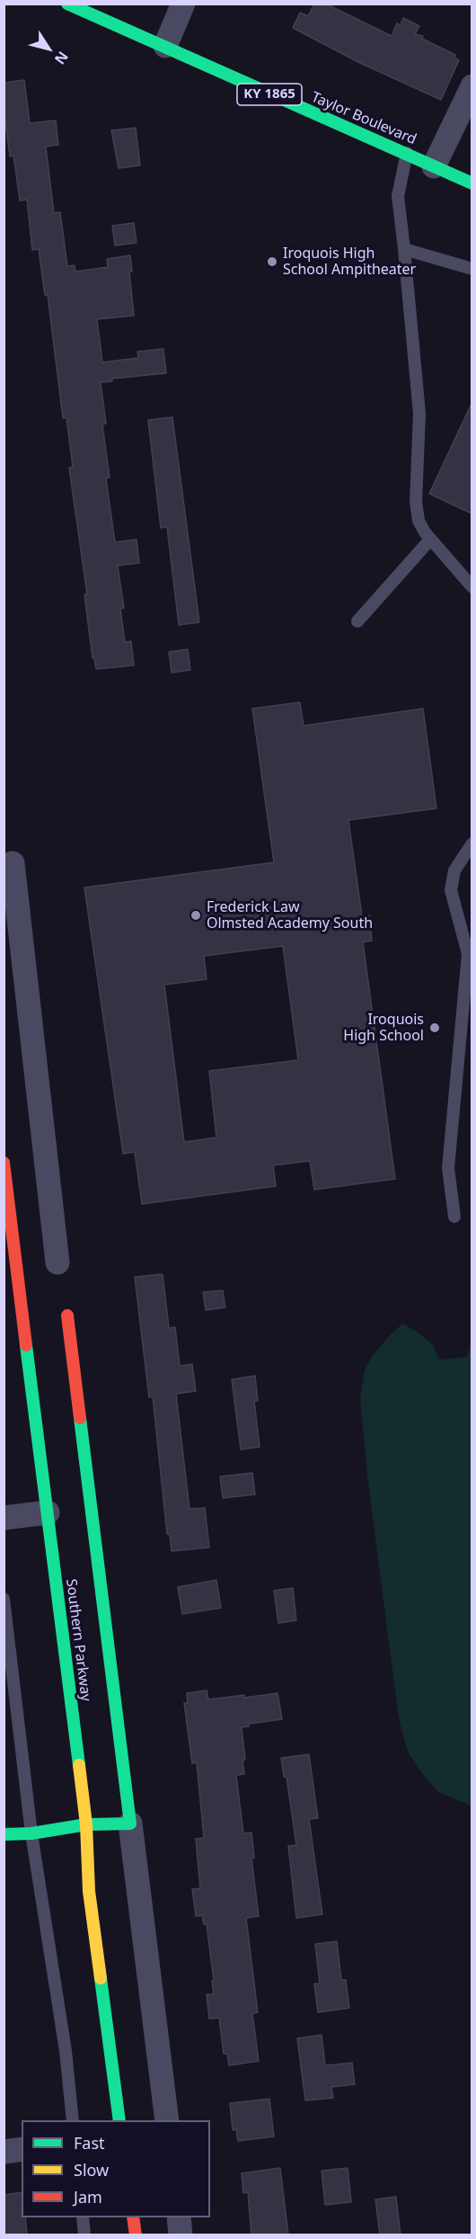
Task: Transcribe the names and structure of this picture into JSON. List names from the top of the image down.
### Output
{
  "streets": {
    "main road": ["KY 1865", "Taylor Boulevard", "Southern Parkway"]
  },
  "places": ["Iroquois High School Ampitheater", "Frederick Law Olmsted Academy South", "Iroquois High School"],
  "legend": ["Fast", "Slow", "Jam"],
  "north": "bottom right"
}
